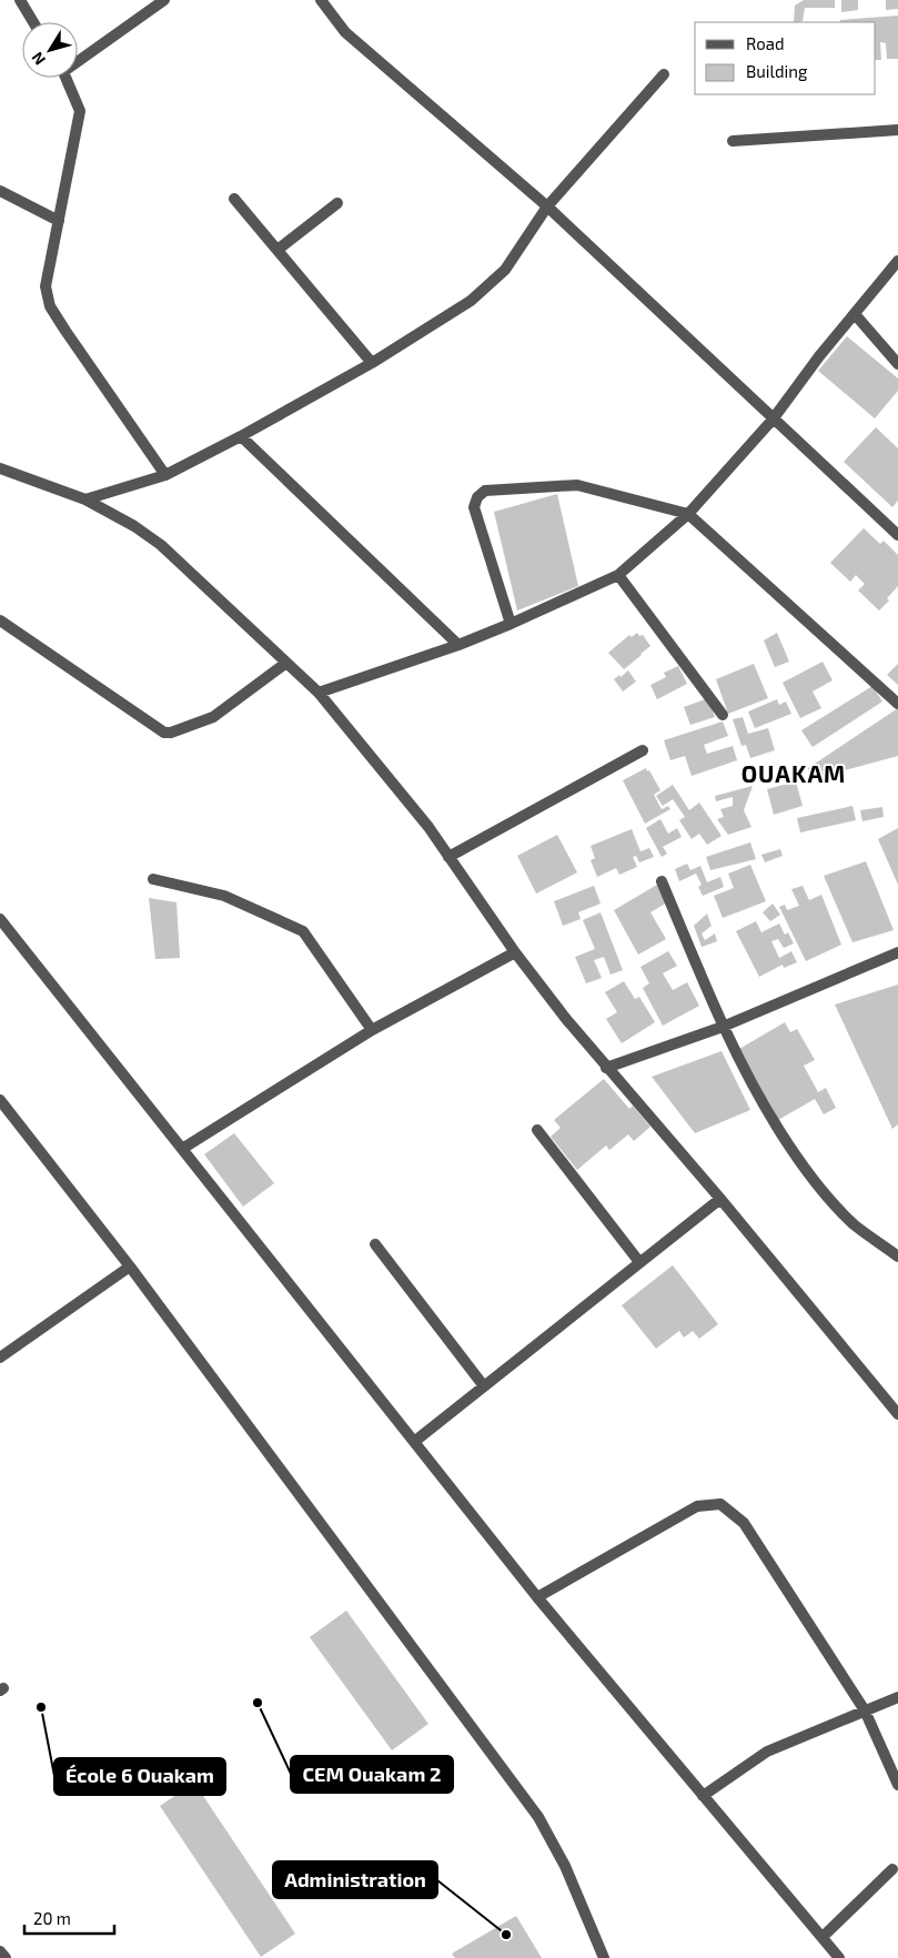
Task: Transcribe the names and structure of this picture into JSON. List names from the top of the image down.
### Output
{
  "districts": ["OUAKAM"],
  "places": ["CEM Ouakam 2", "École 6 Ouakam", "Administration"],
  "legend": ["Road", "Building"],
  "scale_bar": "20 m",
  "north": "bottom left"
}
